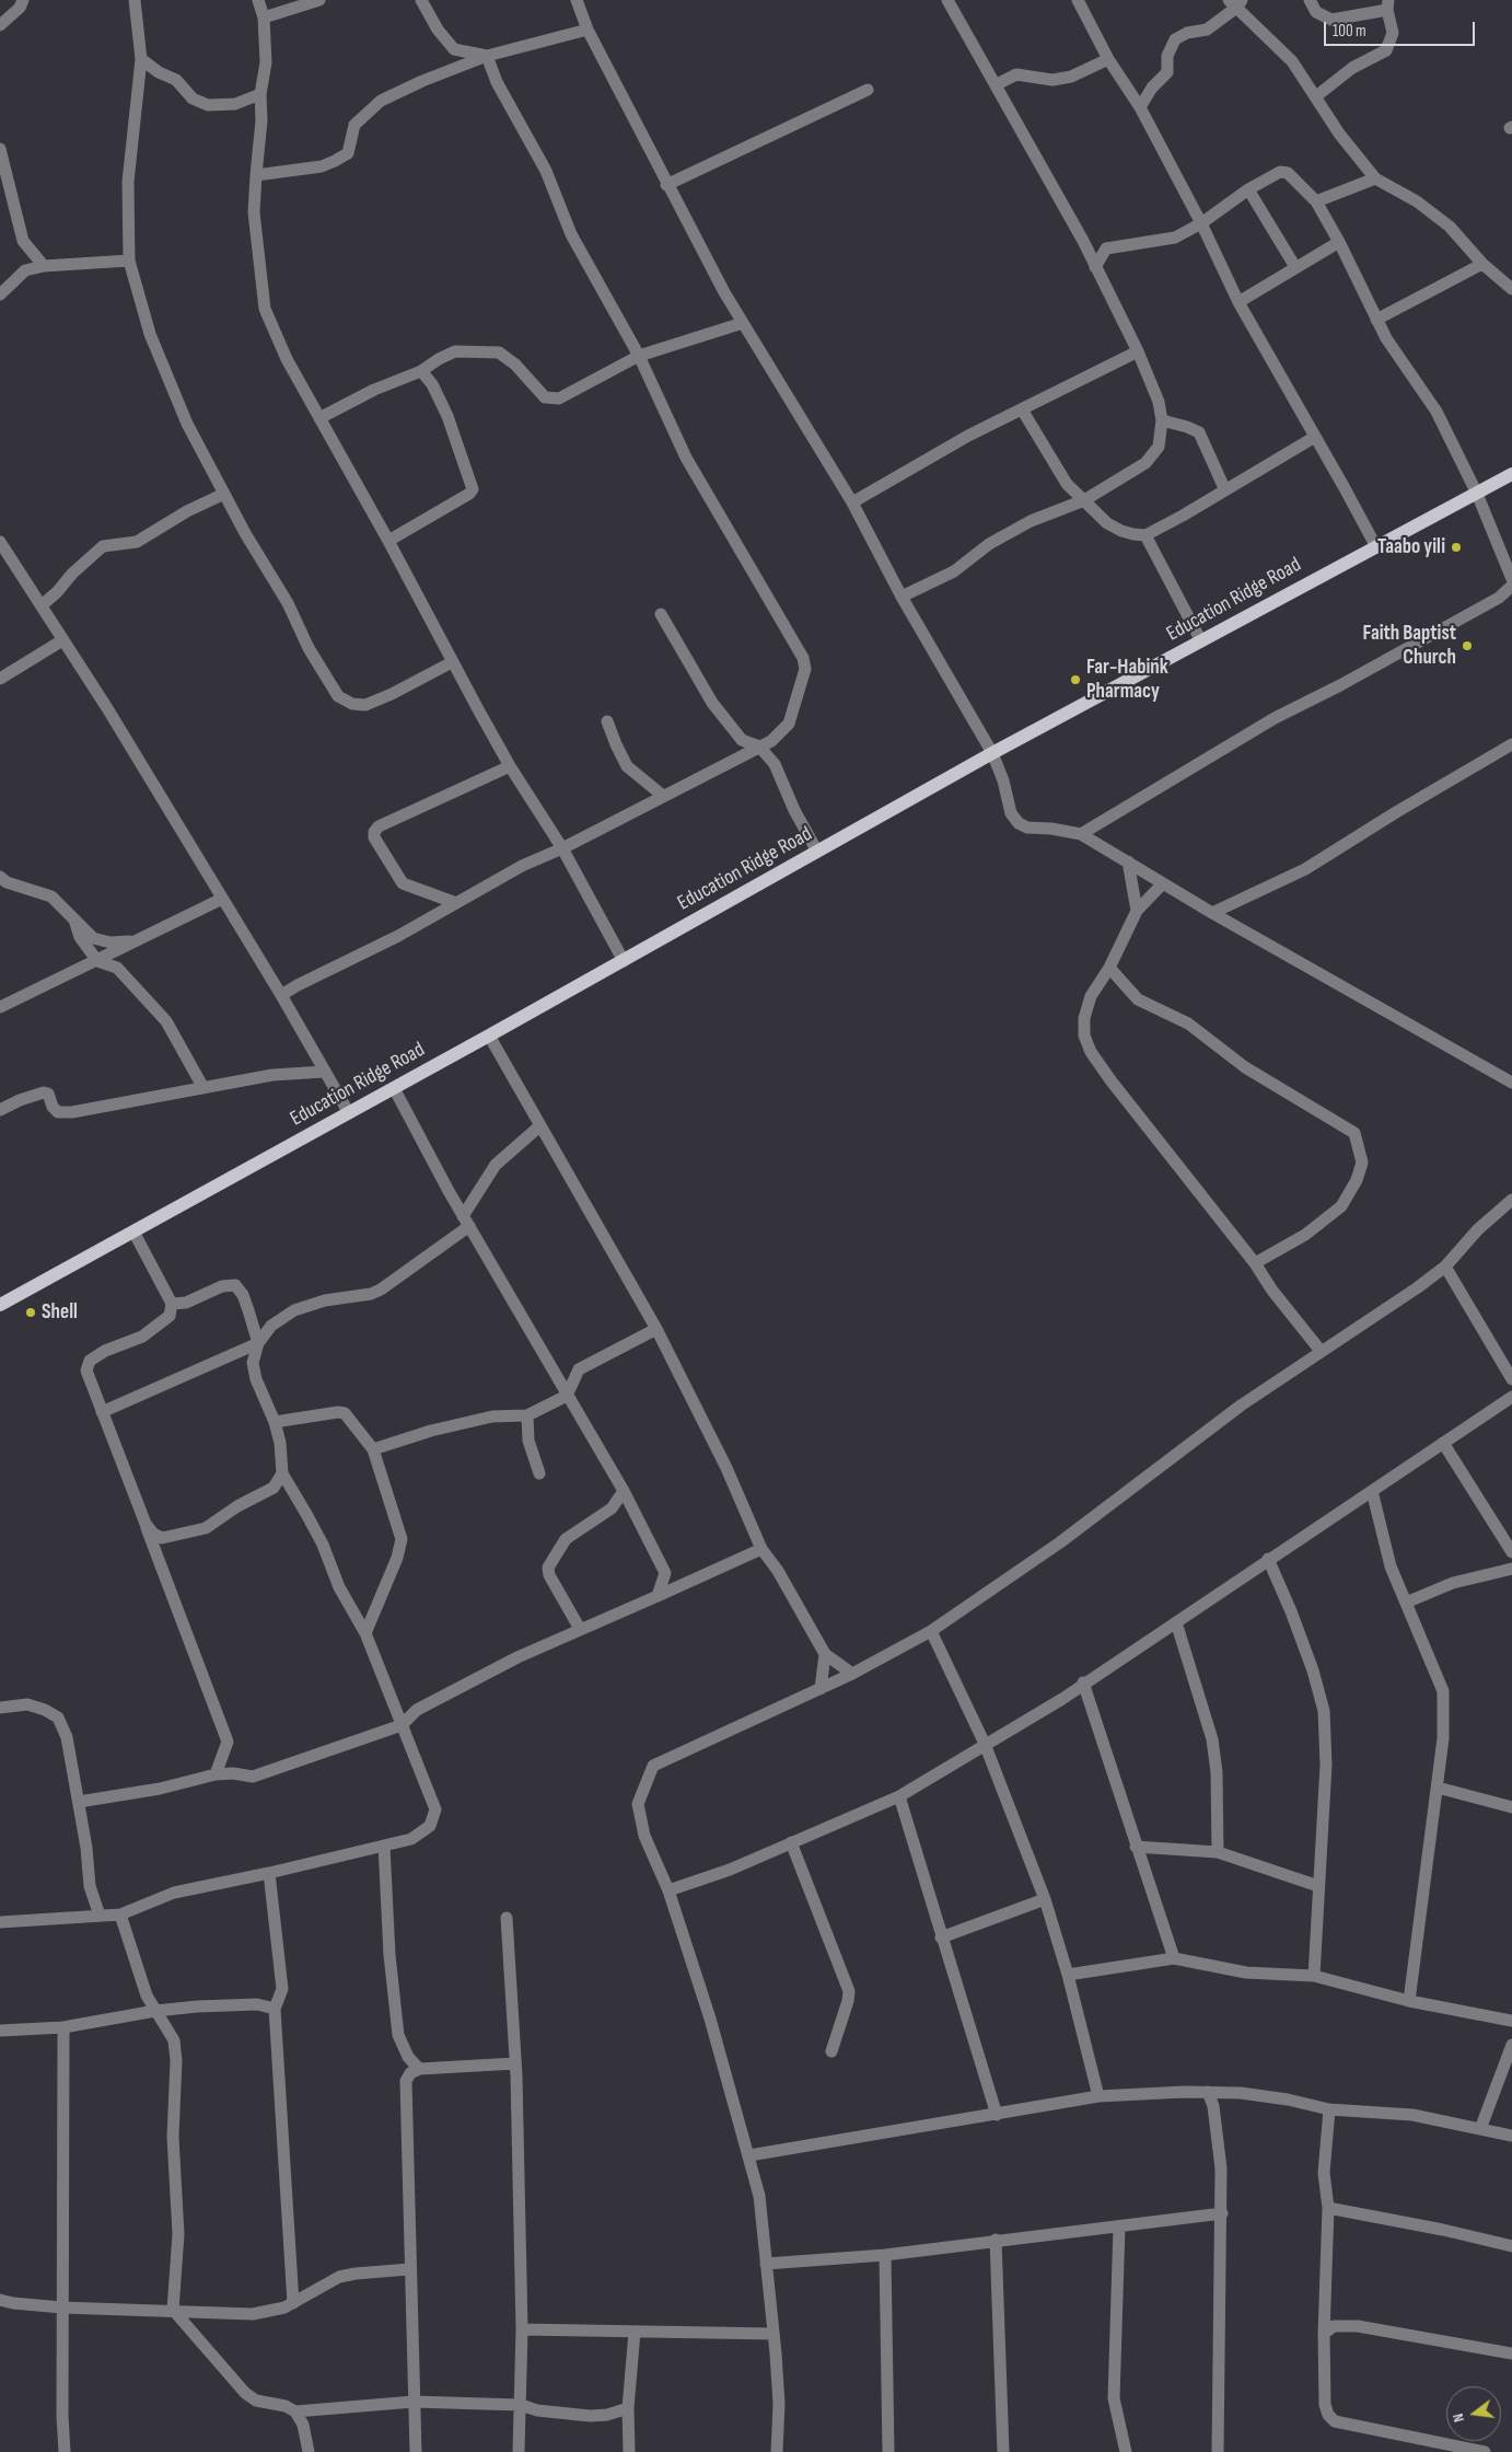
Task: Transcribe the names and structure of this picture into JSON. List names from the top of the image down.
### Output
{
  "streets": {
    "main road": ["Education Ridge Road"]
  },
  "places": [
    "Taabo yili",
    "Faith Baptist Church",
    "Far-Habink Pharmacy",
    "Shell"
  ],
  "scale_bar": "100 m",
  "north": "left"
}
